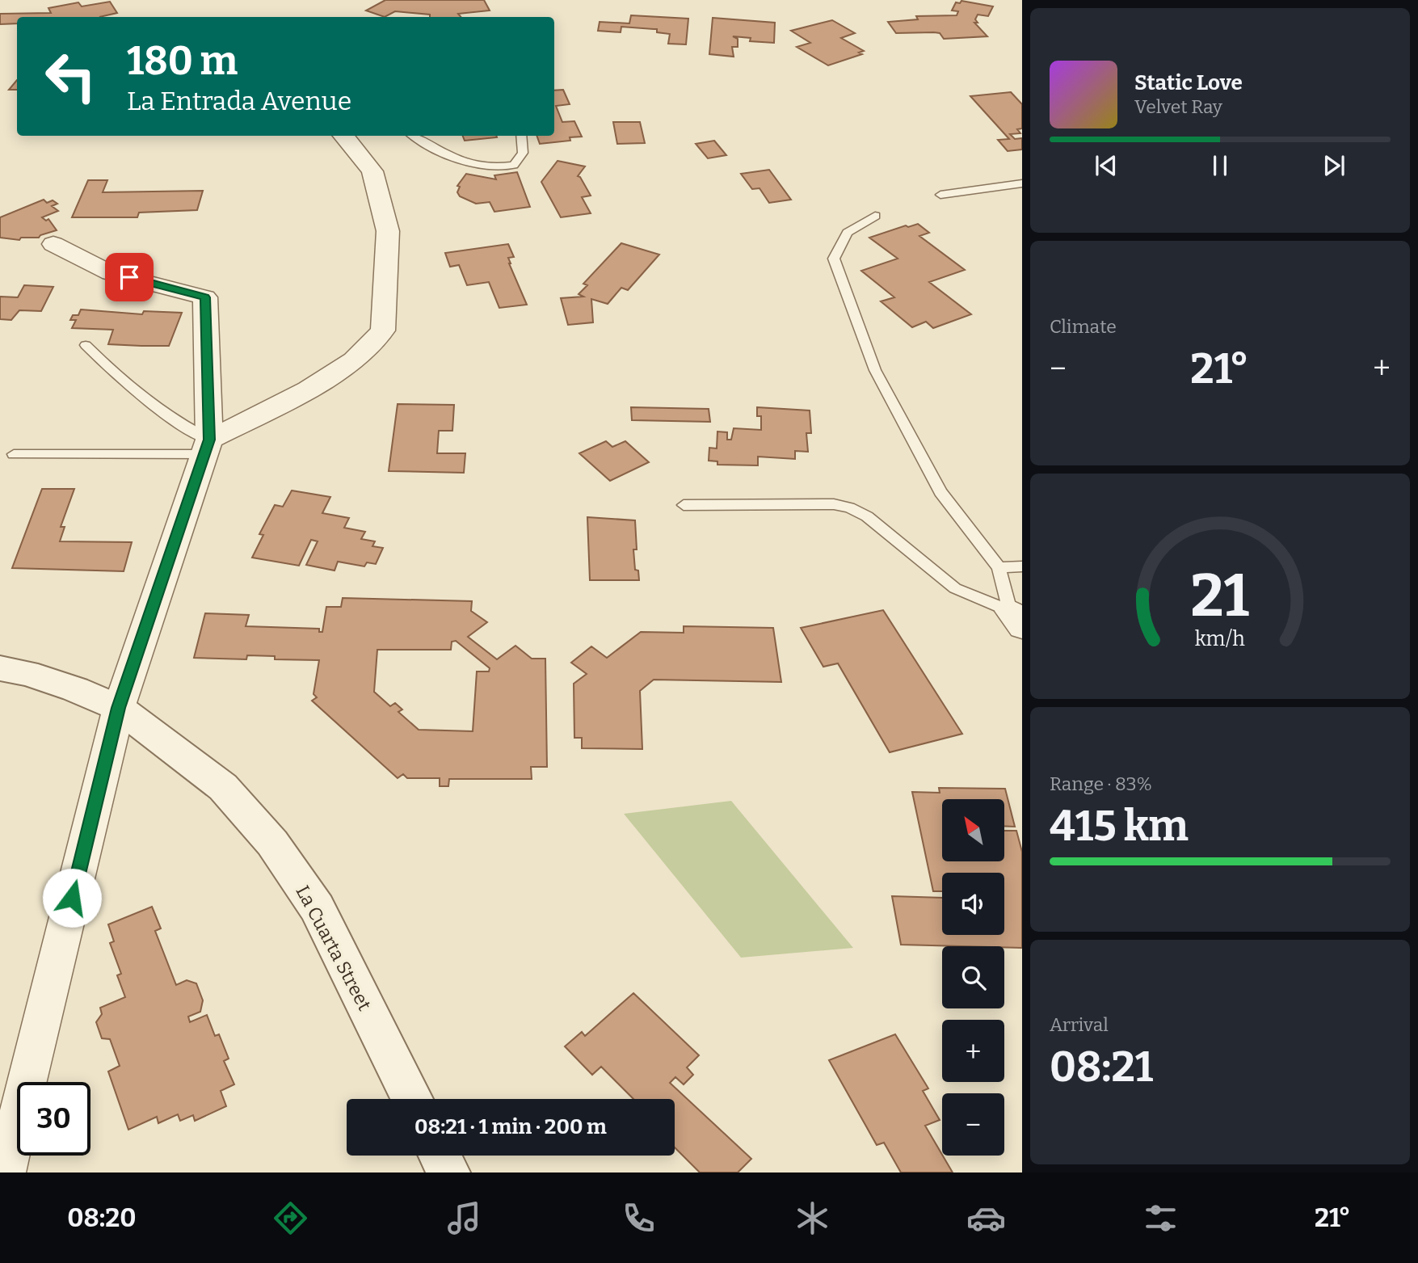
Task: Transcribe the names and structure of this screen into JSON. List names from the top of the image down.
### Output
{
  "streets": {
    "street": ["La Cuarta Street"]
  },
  "north": "top left",
  "page": {
    "turn": ["180 m", "La Entrada Avenue"],
    "song": ["Static Love", "Velvet Ray"],
    "tile": [
      "Climate",
      ["Range · 83%", "415 km"],
      ["Arrival", "08:21"]
    ],
    "heat": ["−", "21°", "+"],
    "map_buttons": ["+", "−"],
    "limit": "30",
    "trip": "08:21 · 1 min · 200 m",
    "tabs": ["08:20", "21°"],
    "gauge": ["21", "km/h"]
  }
}
